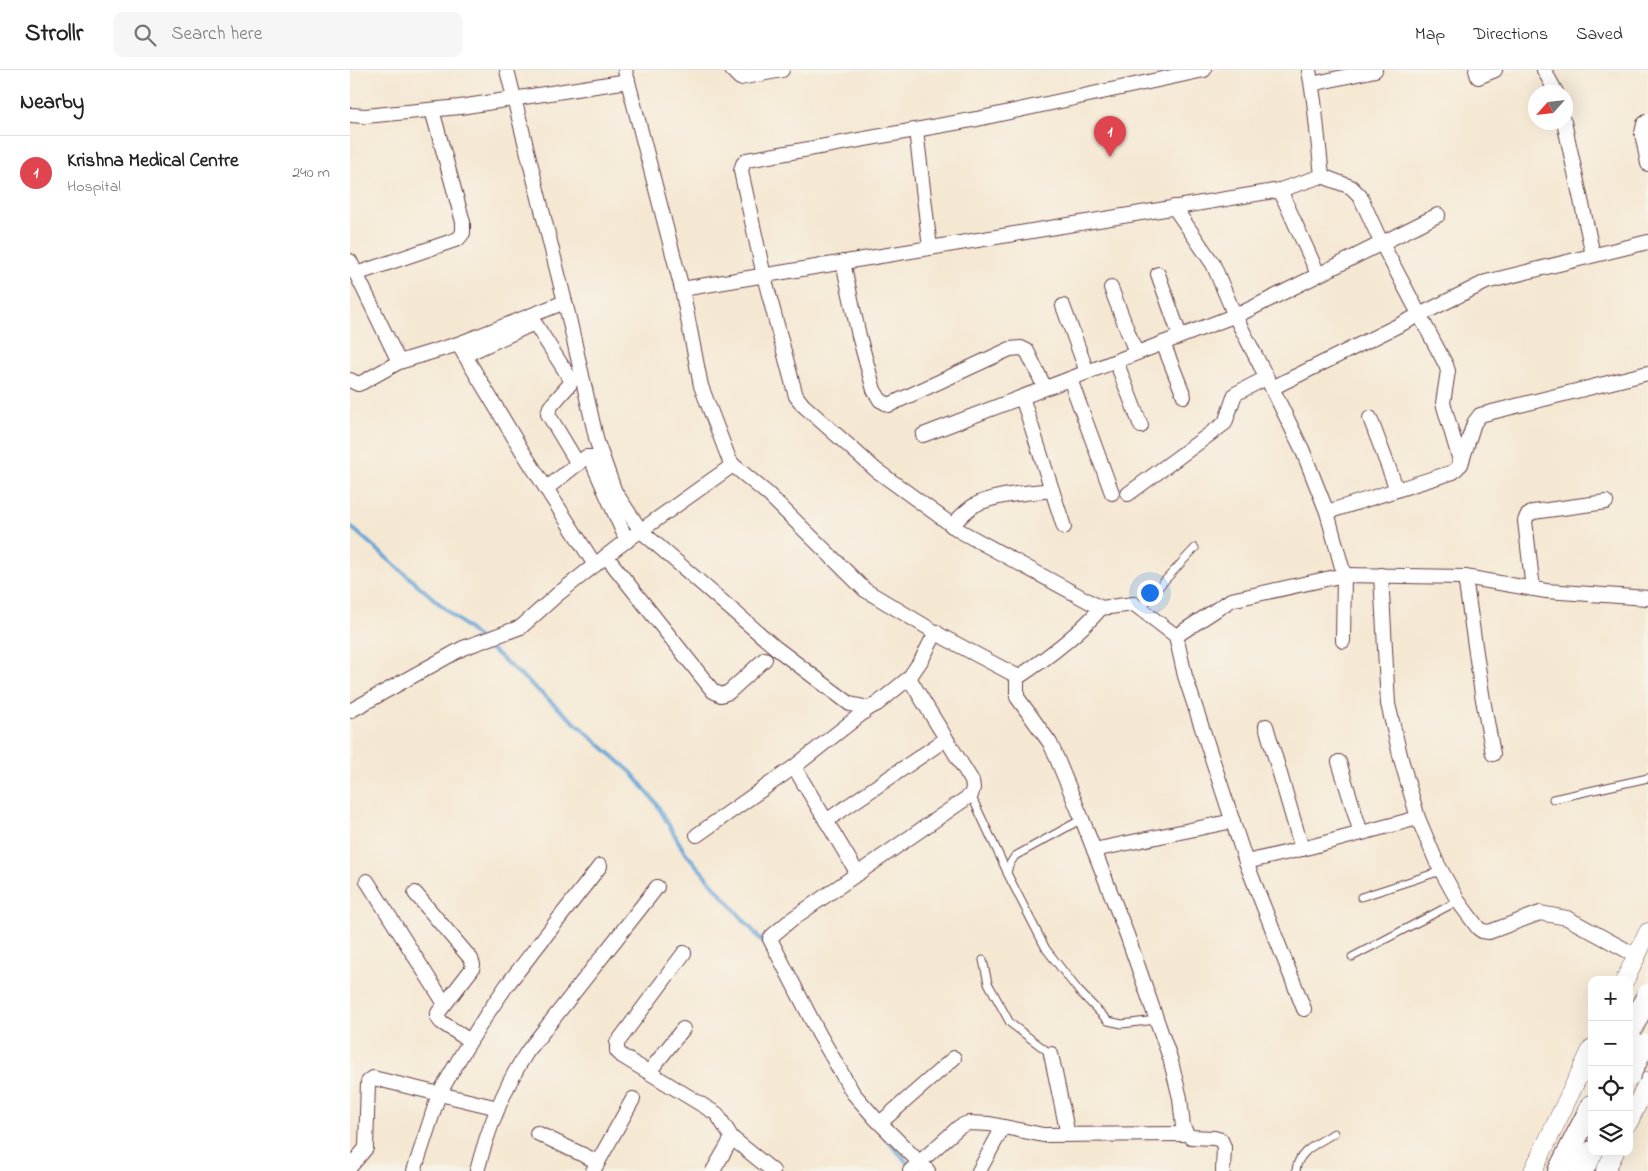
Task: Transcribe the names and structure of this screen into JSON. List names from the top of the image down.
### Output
{
  "north": "bottom left",
  "page": {
    "header": "Strollr",
    "search": "Search here",
    "nav": ["Map", "Directions", "Saved"],
    "heading": "Nearby",
    "pins": "1",
    "list": [
      {
        "mark": "1",
        "name": "Krishna Medical Centre",
        "note": "Hospital",
        "value": "240 m"
      }
    ],
    "map_buttons": ["+", "−"]
  }
}
